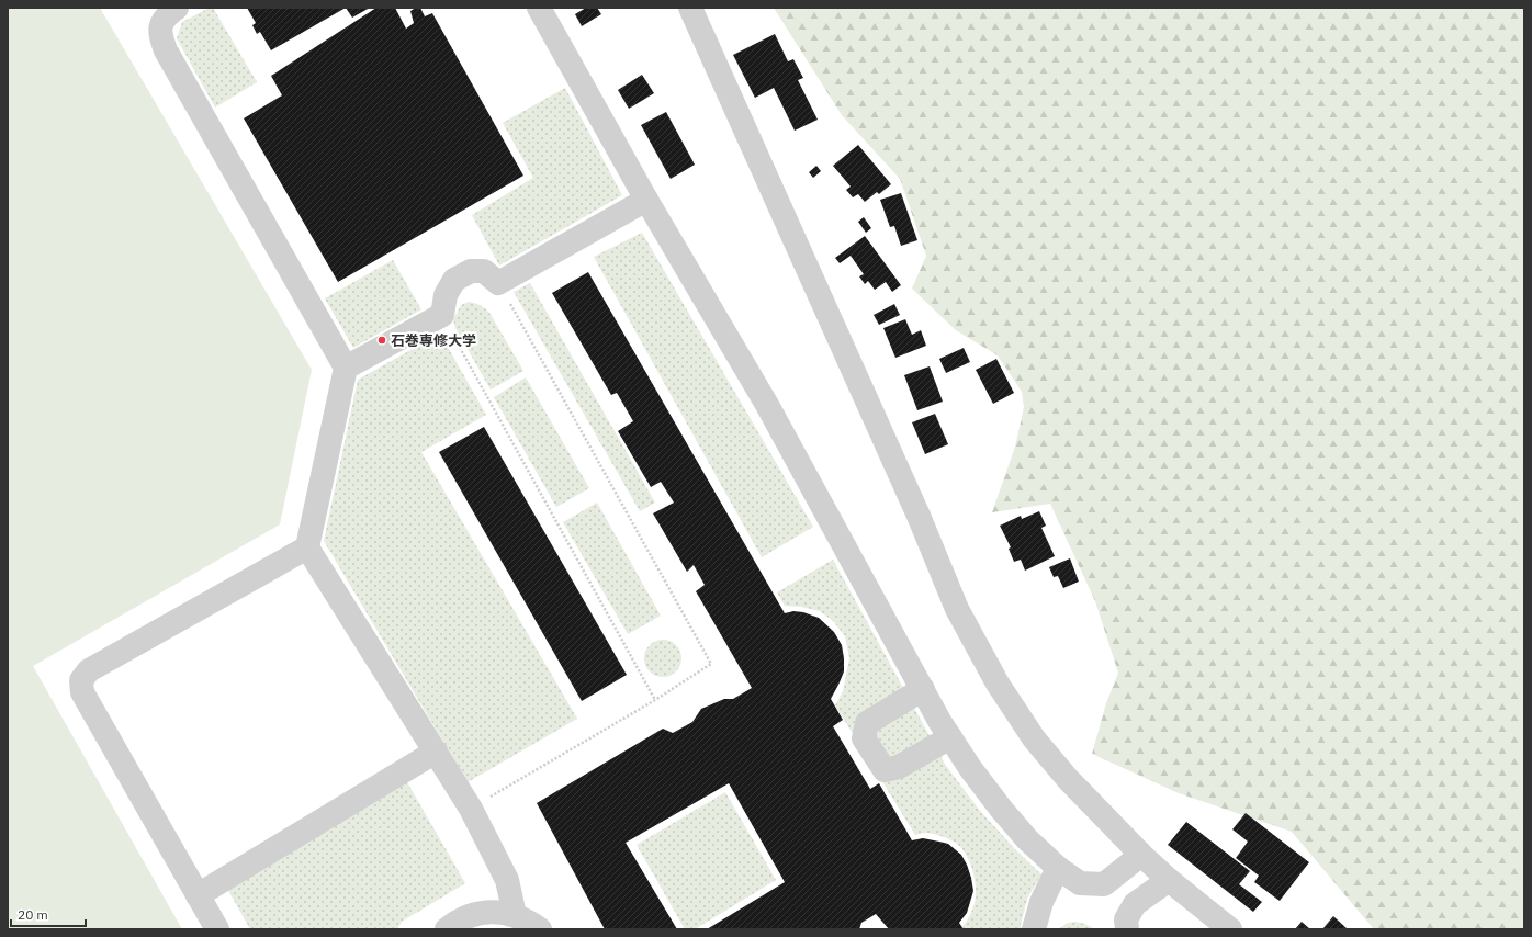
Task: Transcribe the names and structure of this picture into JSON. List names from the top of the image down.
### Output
{
  "places": ["石巻専修大学"],
  "scale_bar": "20 m"
}
